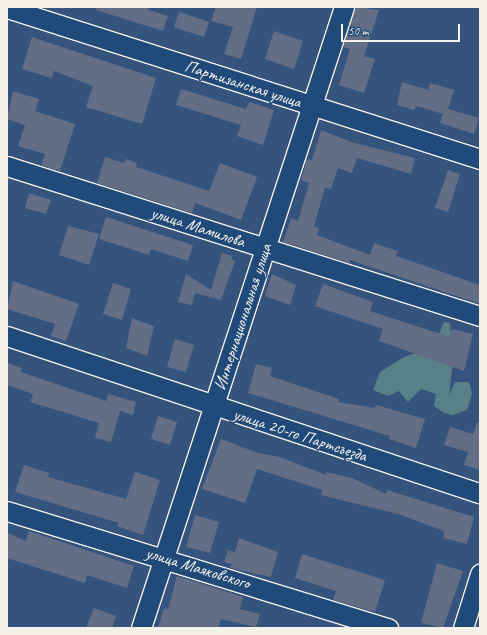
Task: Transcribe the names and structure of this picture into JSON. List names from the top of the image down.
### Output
{
  "streets": {
    "street": [
      "Партизанская улица",
      "улица Мамилова",
      "Интернациональная улица",
      "улица 20-го Партсъезда",
      "улица Маяковского"
    ]
  },
  "crossings": [
    ["Партизанская улица", "Интернациональная улица"],
    ["улица Мамилова", "Интернациональная улица"],
    ["Интернациональная улица", "улица 20-го Партсъезда"],
    ["Интернациональная улица", "улица Маяковского"]
  ],
  "scale_bar": "50 m"
}
